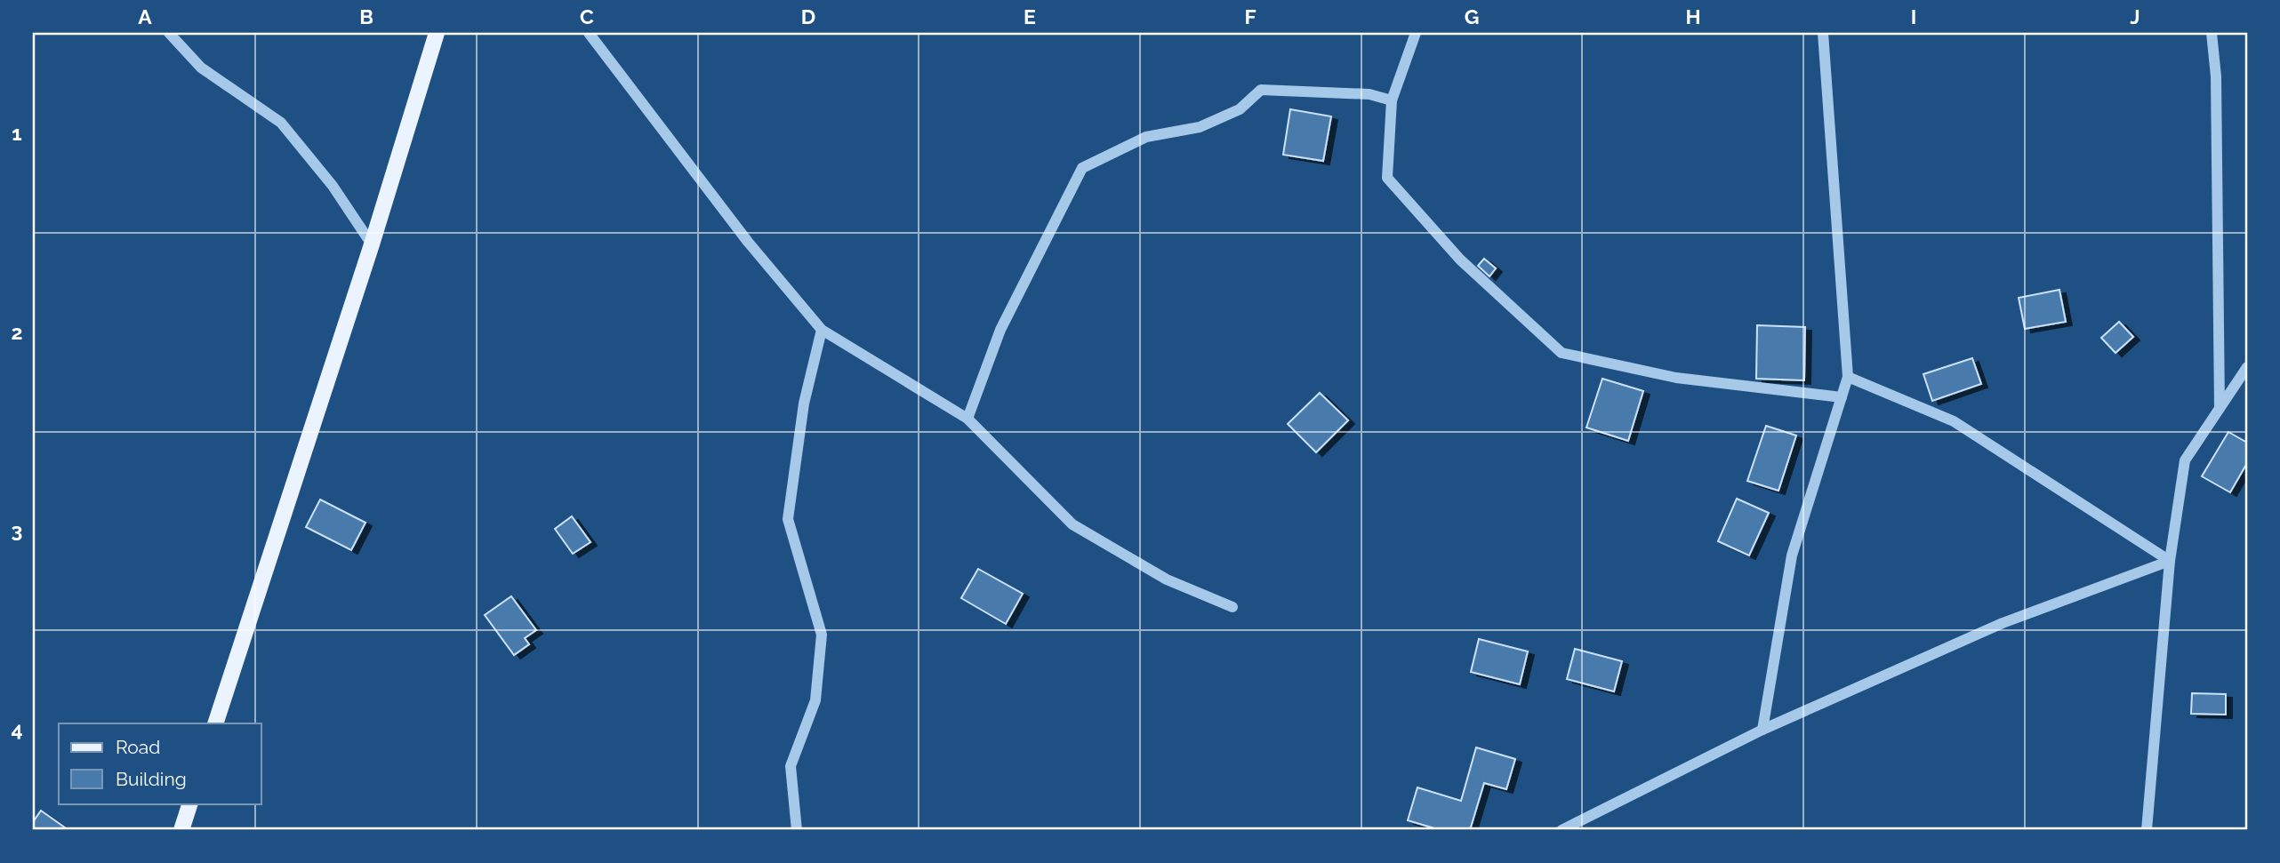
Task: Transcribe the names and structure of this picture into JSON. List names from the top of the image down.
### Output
{
  "legend": ["Road", "Building"],
  "grid": {
    "columns": [
      "A",
      "B",
      "C",
      "D",
      "E",
      "F",
      "G",
      "H",
      "I",
      "J"
    ],
    "rows": [
      "1",
      "2",
      "3",
      "4"
    ]
  }
}
